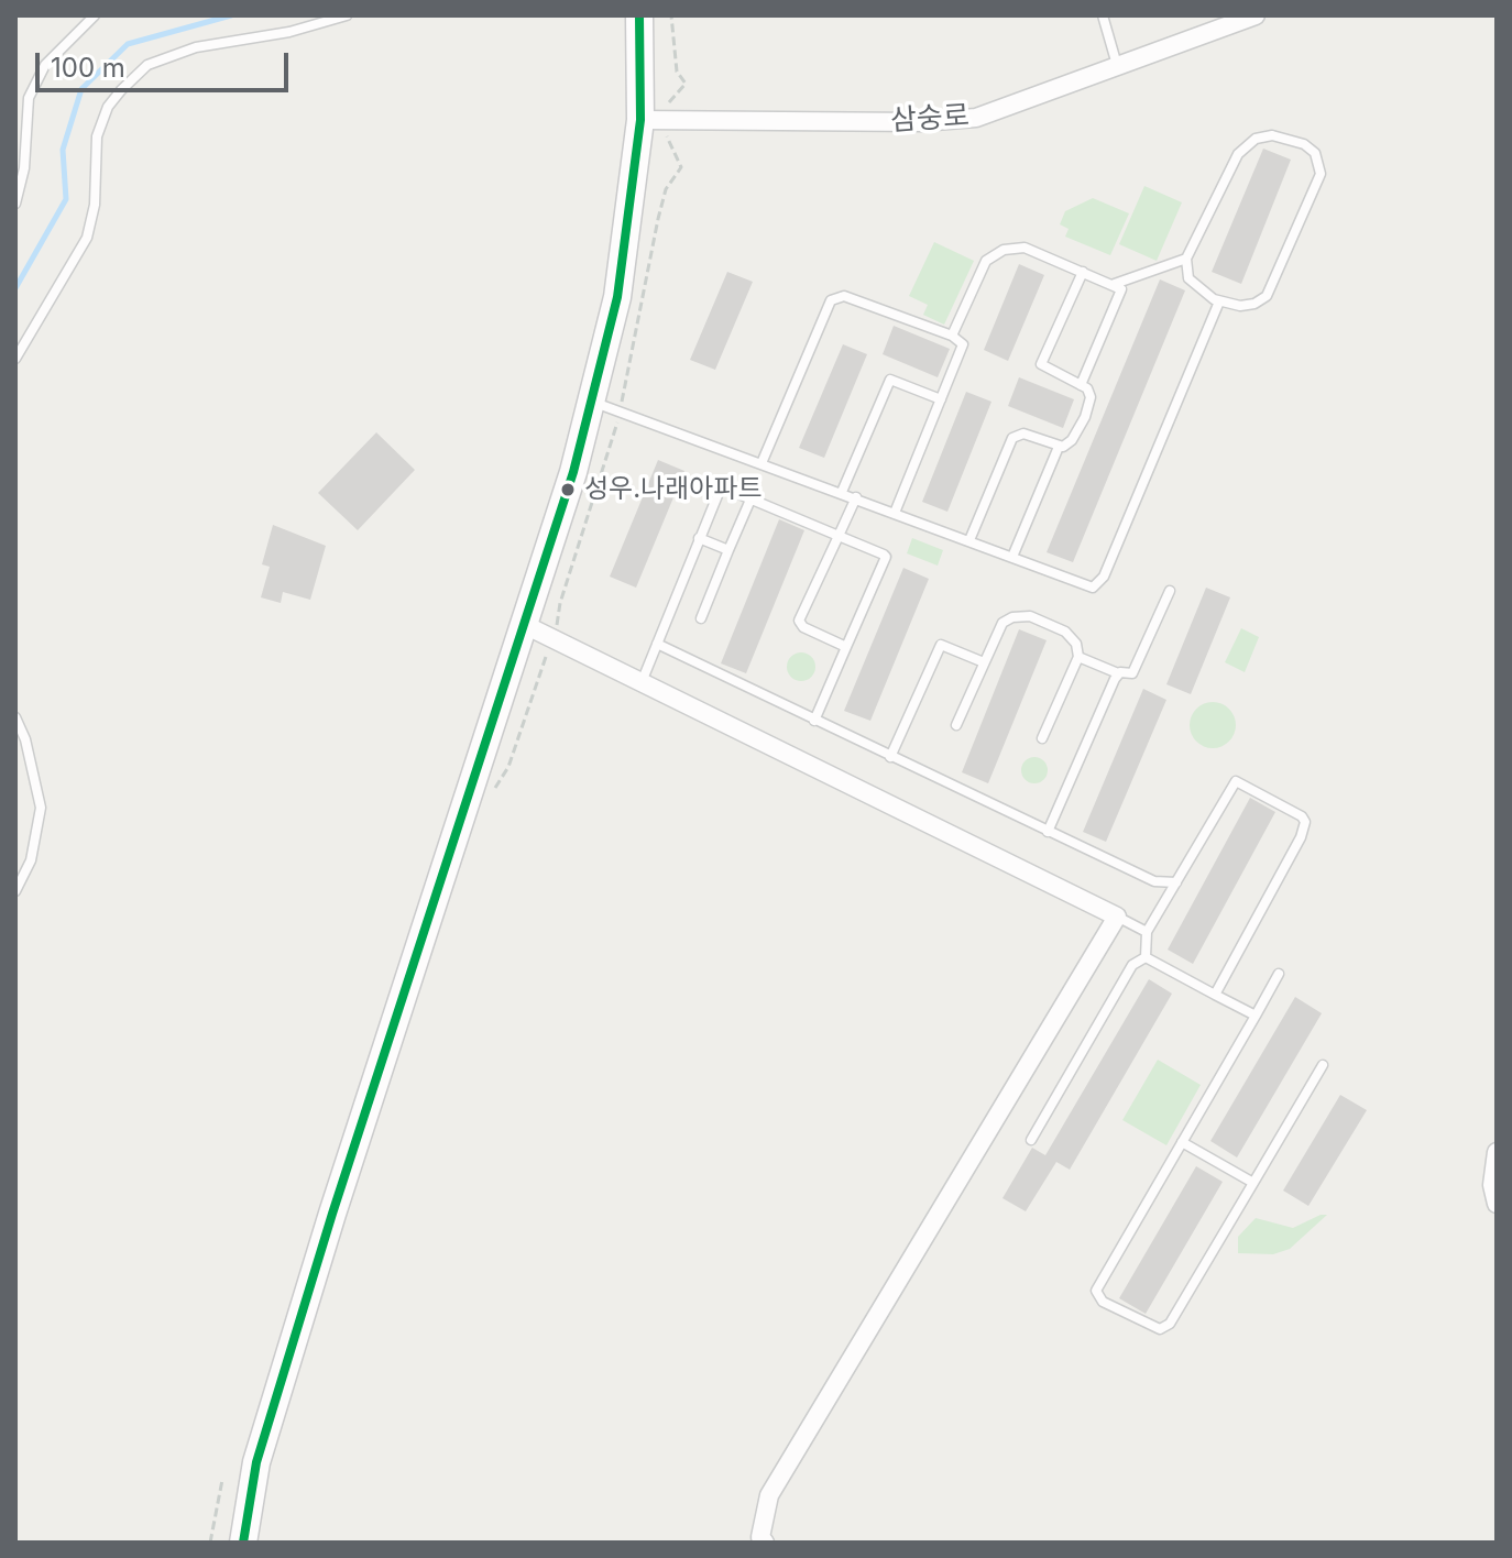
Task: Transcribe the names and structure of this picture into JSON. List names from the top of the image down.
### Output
{
  "streets": {
    "street": ["삼숭로"]
  },
  "places": ["성우.나래아파트"],
  "scale_bar": "100 m"
}
